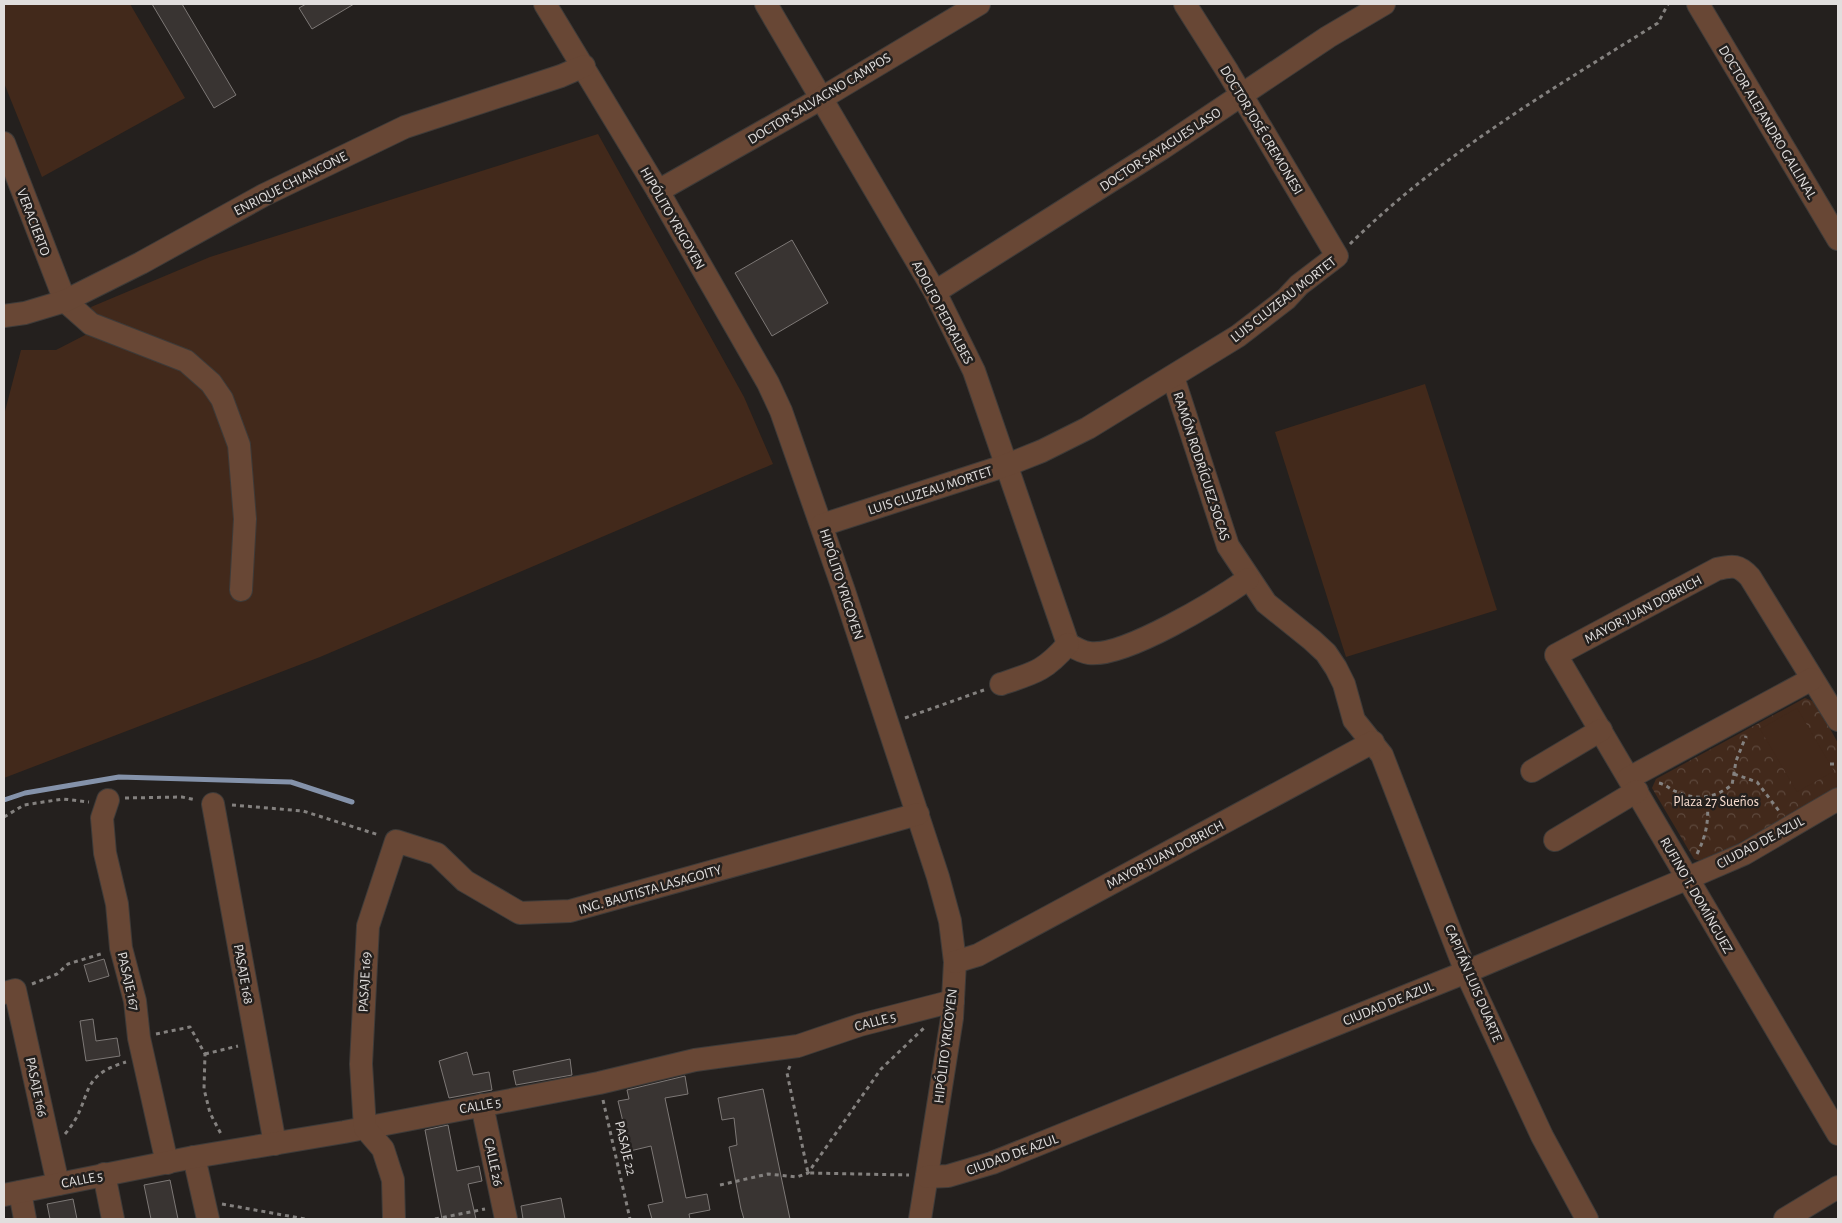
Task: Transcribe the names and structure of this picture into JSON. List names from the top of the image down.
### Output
{
  "streets": {
    "street": [
      "DOCTOR SALVAGNO CAMPOS",
      "DOCTOR ALEJANDRO GALLINAL",
      "DOCTOR JOSÉ CREMONESI",
      "DOCTOR SAYAGUES LASO",
      "ENRIQUE CHIANCONE",
      "HIPÓLITO YRIGOYEN",
      "VERACIERTO",
      "LUIS CLUZEAU MORTET",
      "ADOLFO PEDRALBES",
      "RAMÓN RODRÍGUEZ SOCAS",
      "MAYOR JUAN DOBRICH",
      "CIUDAD DE AZUL",
      "ING. BAUTISTA LASAGOITY",
      "RUFINO T. DOMÍNGUEZ",
      "PASAJE 168",
      "PASAJE 167",
      "PASAJE 169",
      "CAPITÁN LUIS DUARTE",
      "CALLE 5",
      "PASAJE 166",
      "CALLE 26"
    ],
    "path": ["PASAJE 22"]
  },
  "crossings": [
    ["DOCTOR SALVAGNO CAMPOS", "HIPÓLITO YRIGOYEN"],
    ["DOCTOR SALVAGNO CAMPOS", "ADOLFO PEDRALBES"],
    ["DOCTOR JOSÉ CREMONESI", "DOCTOR SAYAGUES LASO"],
    ["DOCTOR JOSÉ CREMONESI", "LUIS CLUZEAU MORTET"],
    ["DOCTOR SAYAGUES LASO", "ADOLFO PEDRALBES"],
    ["ENRIQUE CHIANCONE", "HIPÓLITO YRIGOYEN"],
    ["ENRIQUE CHIANCONE", "VERACIERTO"],
    ["HIPÓLITO YRIGOYEN", "LUIS CLUZEAU MORTET"],
    ["HIPÓLITO YRIGOYEN", "MAYOR JUAN DOBRICH"],
    ["HIPÓLITO YRIGOYEN", "CIUDAD DE AZUL"],
    ["HIPÓLITO YRIGOYEN", "ING. BAUTISTA LASAGOITY"],
    ["HIPÓLITO YRIGOYEN", "CALLE 5"],
    ["LUIS CLUZEAU MORTET", "ADOLFO PEDRALBES"],
    ["LUIS CLUZEAU MORTET", "RAMÓN RODRÍGUEZ SOCAS"],
    ["RAMÓN RODRÍGUEZ SOCAS", "MAYOR JUAN DOBRICH"],
    ["RAMÓN RODRÍGUEZ SOCAS", "CAPITÁN LUIS DUARTE"],
    ["MAYOR JUAN DOBRICH", "RUFINO T. DOMÍNGUEZ"],
    ["MAYOR JUAN DOBRICH", "CAPITÁN LUIS DUARTE"],
    ["CIUDAD DE AZUL", "RUFINO T. DOMÍNGUEZ"],
    ["CIUDAD DE AZUL", "CAPITÁN LUIS DUARTE"],
    ["ING. BAUTISTA LASAGOITY", "PASAJE 169"],
    ["PASAJE 168", "CALLE 5"],
    ["PASAJE 167", "CALLE 5"],
    ["PASAJE 169", "CALLE 5"],
    ["CALLE 5", "PASAJE 166"],
    ["CALLE 5", "PASAJE 22"],
    ["CALLE 5", "CALLE 26"]
  ],
  "parks": ["Plaza 27 Sueños"]
}
